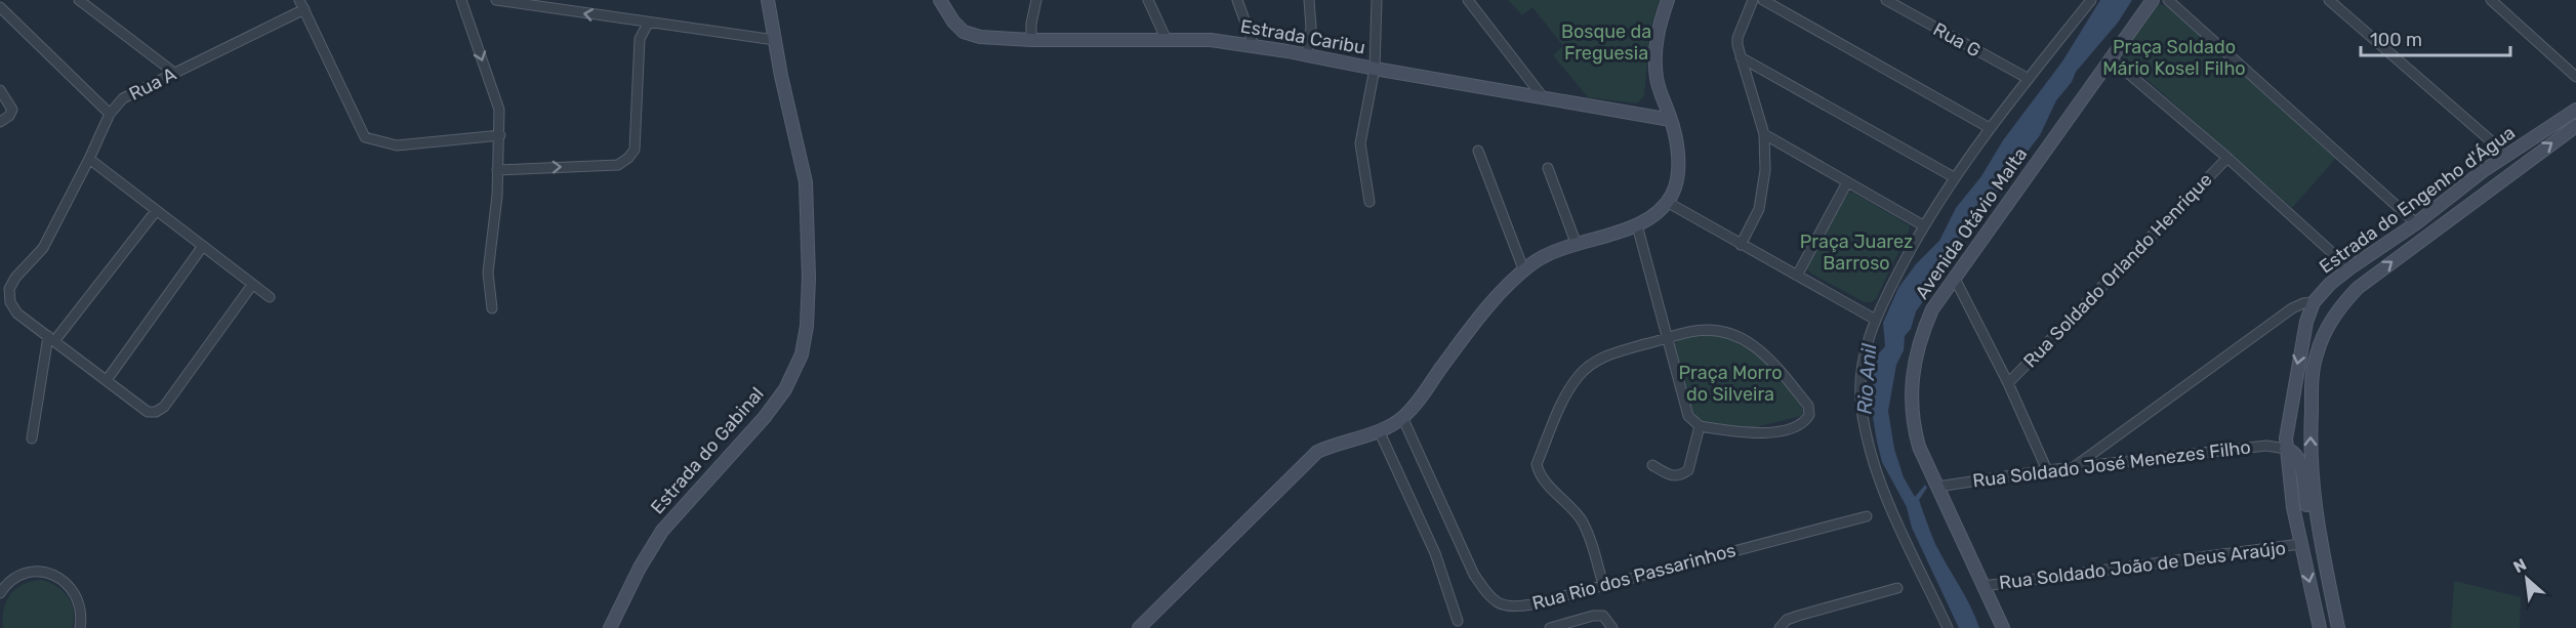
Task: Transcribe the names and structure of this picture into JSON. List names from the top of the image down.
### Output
{
  "streets": {
    "street": [
      "Estrada Caribu",
      "Rua G",
      "Rua A",
      "Estrada do Engenho d'Água",
      "Avenida Otávio Malta",
      "Rua Soldado Orlando Henrique",
      "Estrada do Gabinal",
      "Rua Soldado José Menezes Filho",
      "Rua Soldado João de Deus Araújo",
      "Rua Rio dos Passarinhos"
    ]
  },
  "crossings": [
    ["Estrada do Engenho d'Água", "Rua Soldado José Menezes Filho"],
    ["Estrada do Engenho d'Água", "Rua Soldado João de Deus Araújo"],
    ["Avenida Otávio Malta", "Rua Soldado José Menezes Filho"],
    ["Avenida Otávio Malta", "Rua Soldado João de Deus Araújo"]
  ],
  "water": ["Rio Anil"],
  "parks": [
    "Bosque da Freguesia",
    "Praça Soldado Mário Kosel Filho",
    "Praça Juarez Barroso",
    "Praça Morro do Silveira"
  ],
  "scale_bar": "100 m",
  "north": "top left"
}
